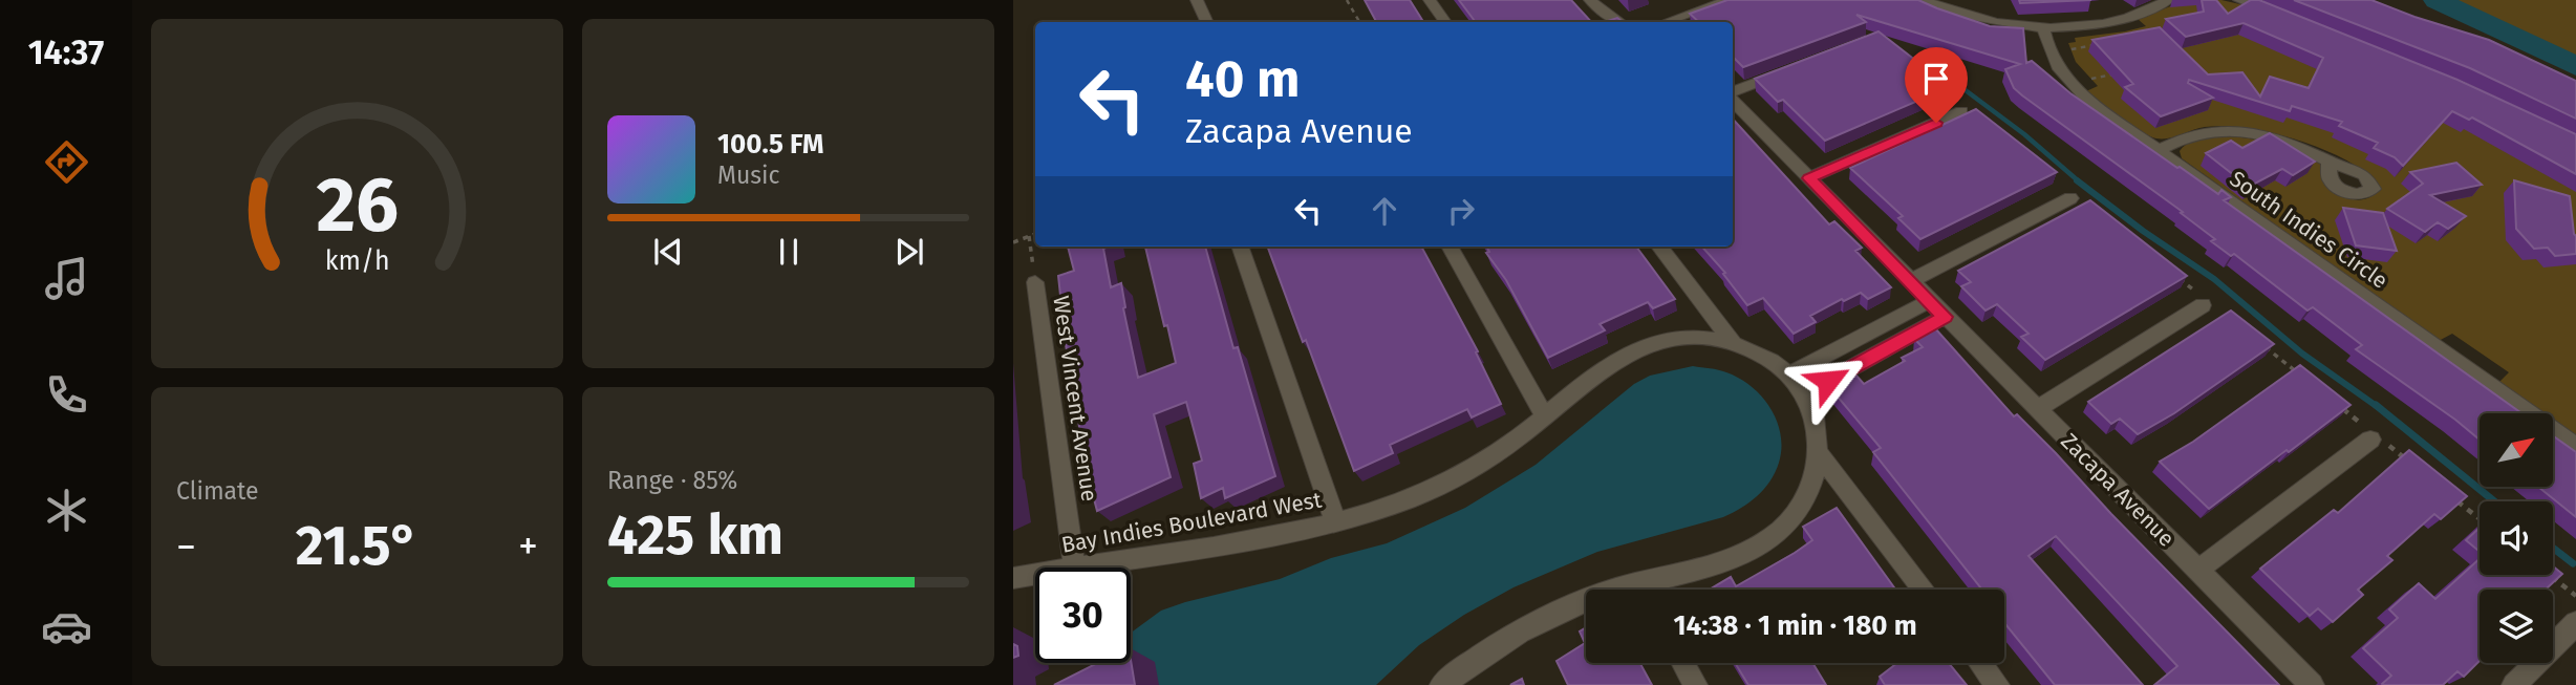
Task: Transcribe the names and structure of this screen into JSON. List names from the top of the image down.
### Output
{
  "streets": {
    "street": [
      "South Indies Circle",
      "West Vincent Avenue",
      "Zacapa Avenue",
      "Bay Indies Boulevard West"
    ]
  },
  "crossings": [
    ["West Vincent Avenue", "Bay Indies Boulevard West"]
  ],
  "north": "top right",
  "page": {
    "tabs": "14:37",
    "turn": ["40 m", "Zacapa Avenue"],
    "song": ["100.5 FM", "Music"],
    "tile": [
      "Climate",
      ["Range · 85%", "425 km"]
    ],
    "heat": ["−", "21.5°", "+"],
    "limit": "30",
    "trip": "14:38 · 1 min · 180 m",
    "gauge": ["26", "km/h"]
  }
}
